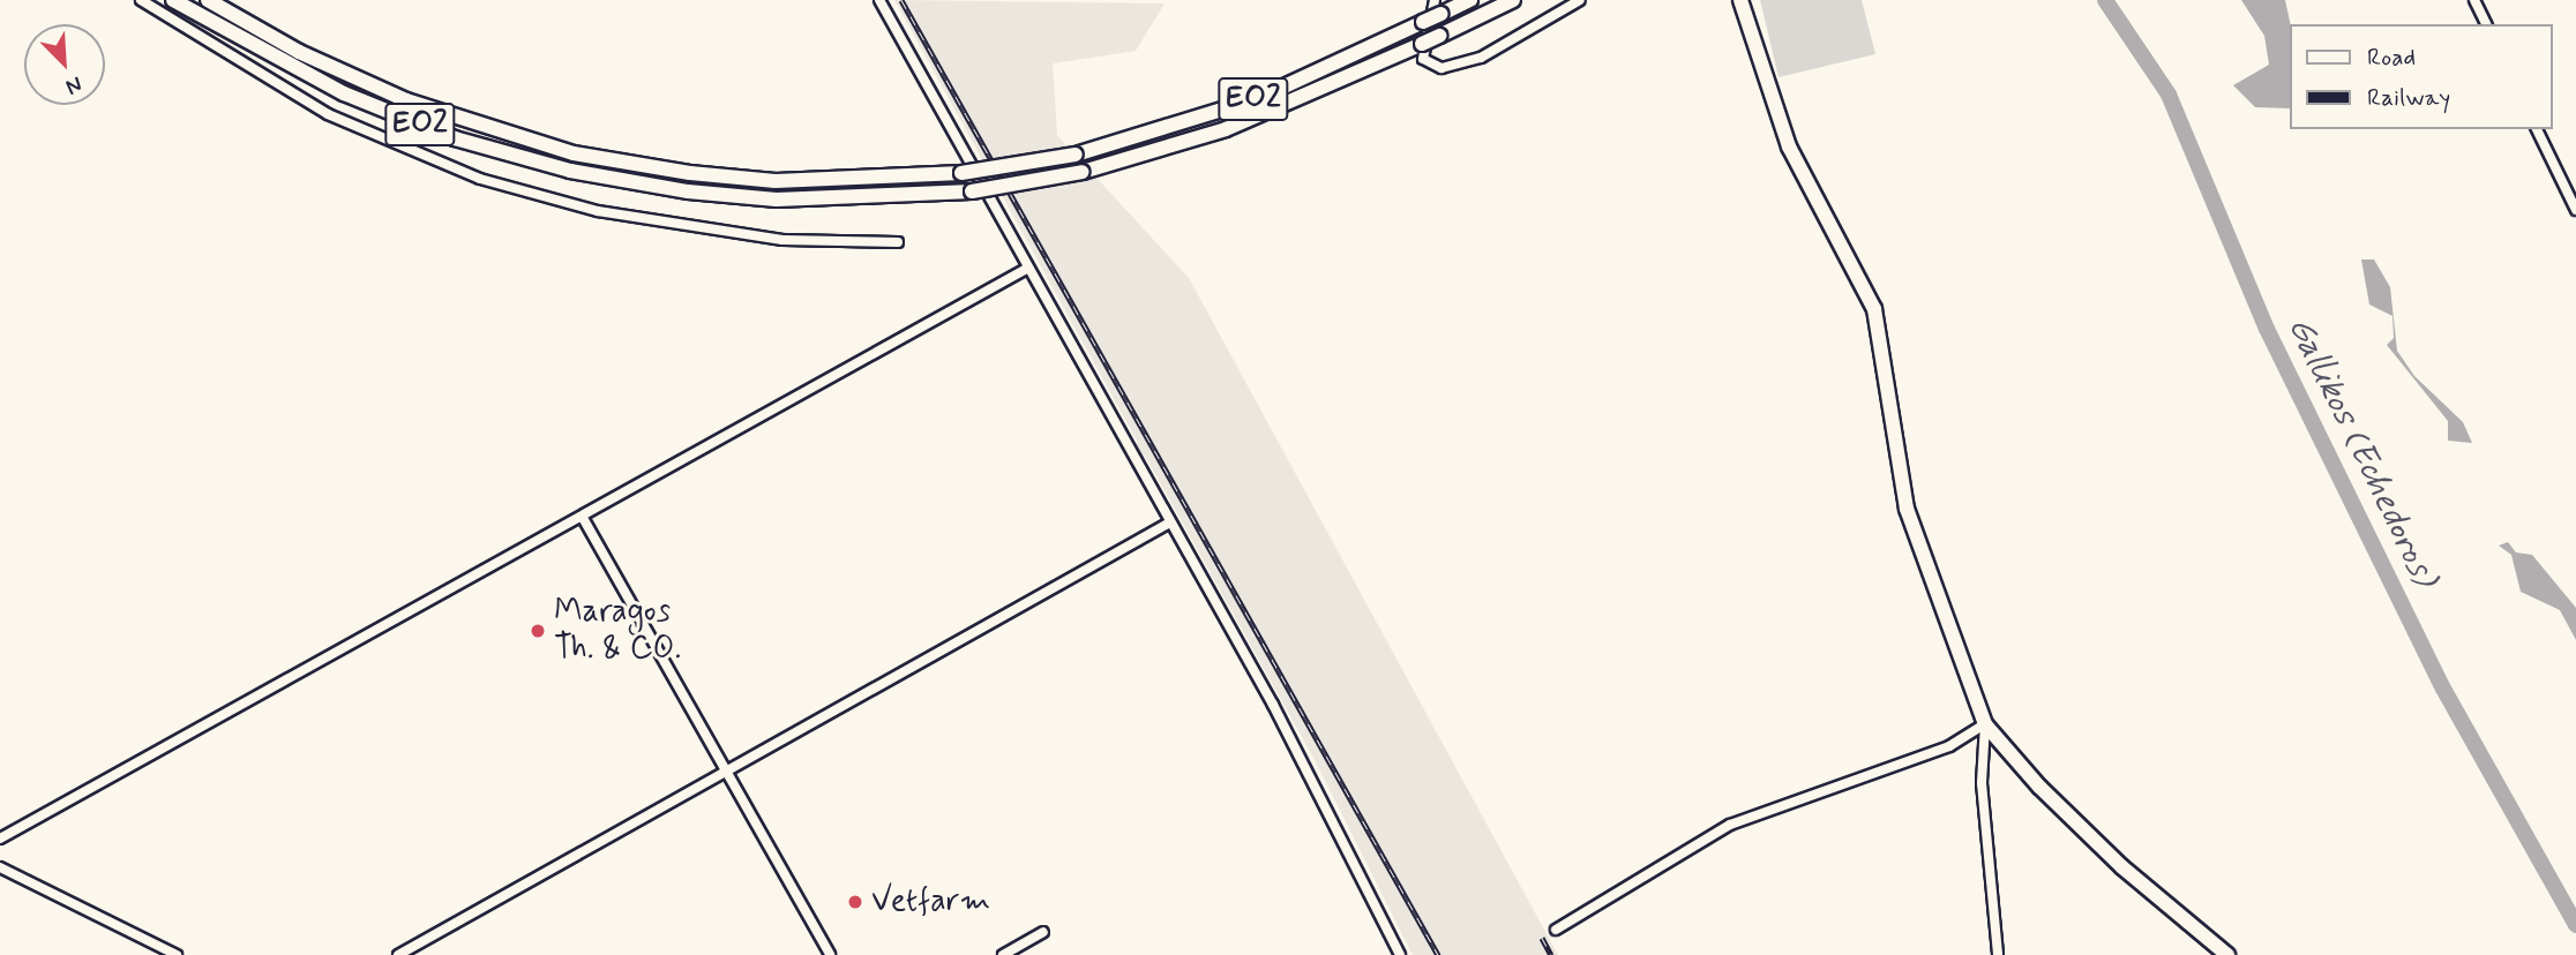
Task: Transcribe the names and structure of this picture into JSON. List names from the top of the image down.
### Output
{
  "streets": {
    "main road": ["ΕΟ2"]
  },
  "water": ["Gallikos (Echedoros)"],
  "places": ["Maragos Th. & CO.", "Vetfarm"],
  "legend": ["Road", "Railway"],
  "north": "bottom right"
}
